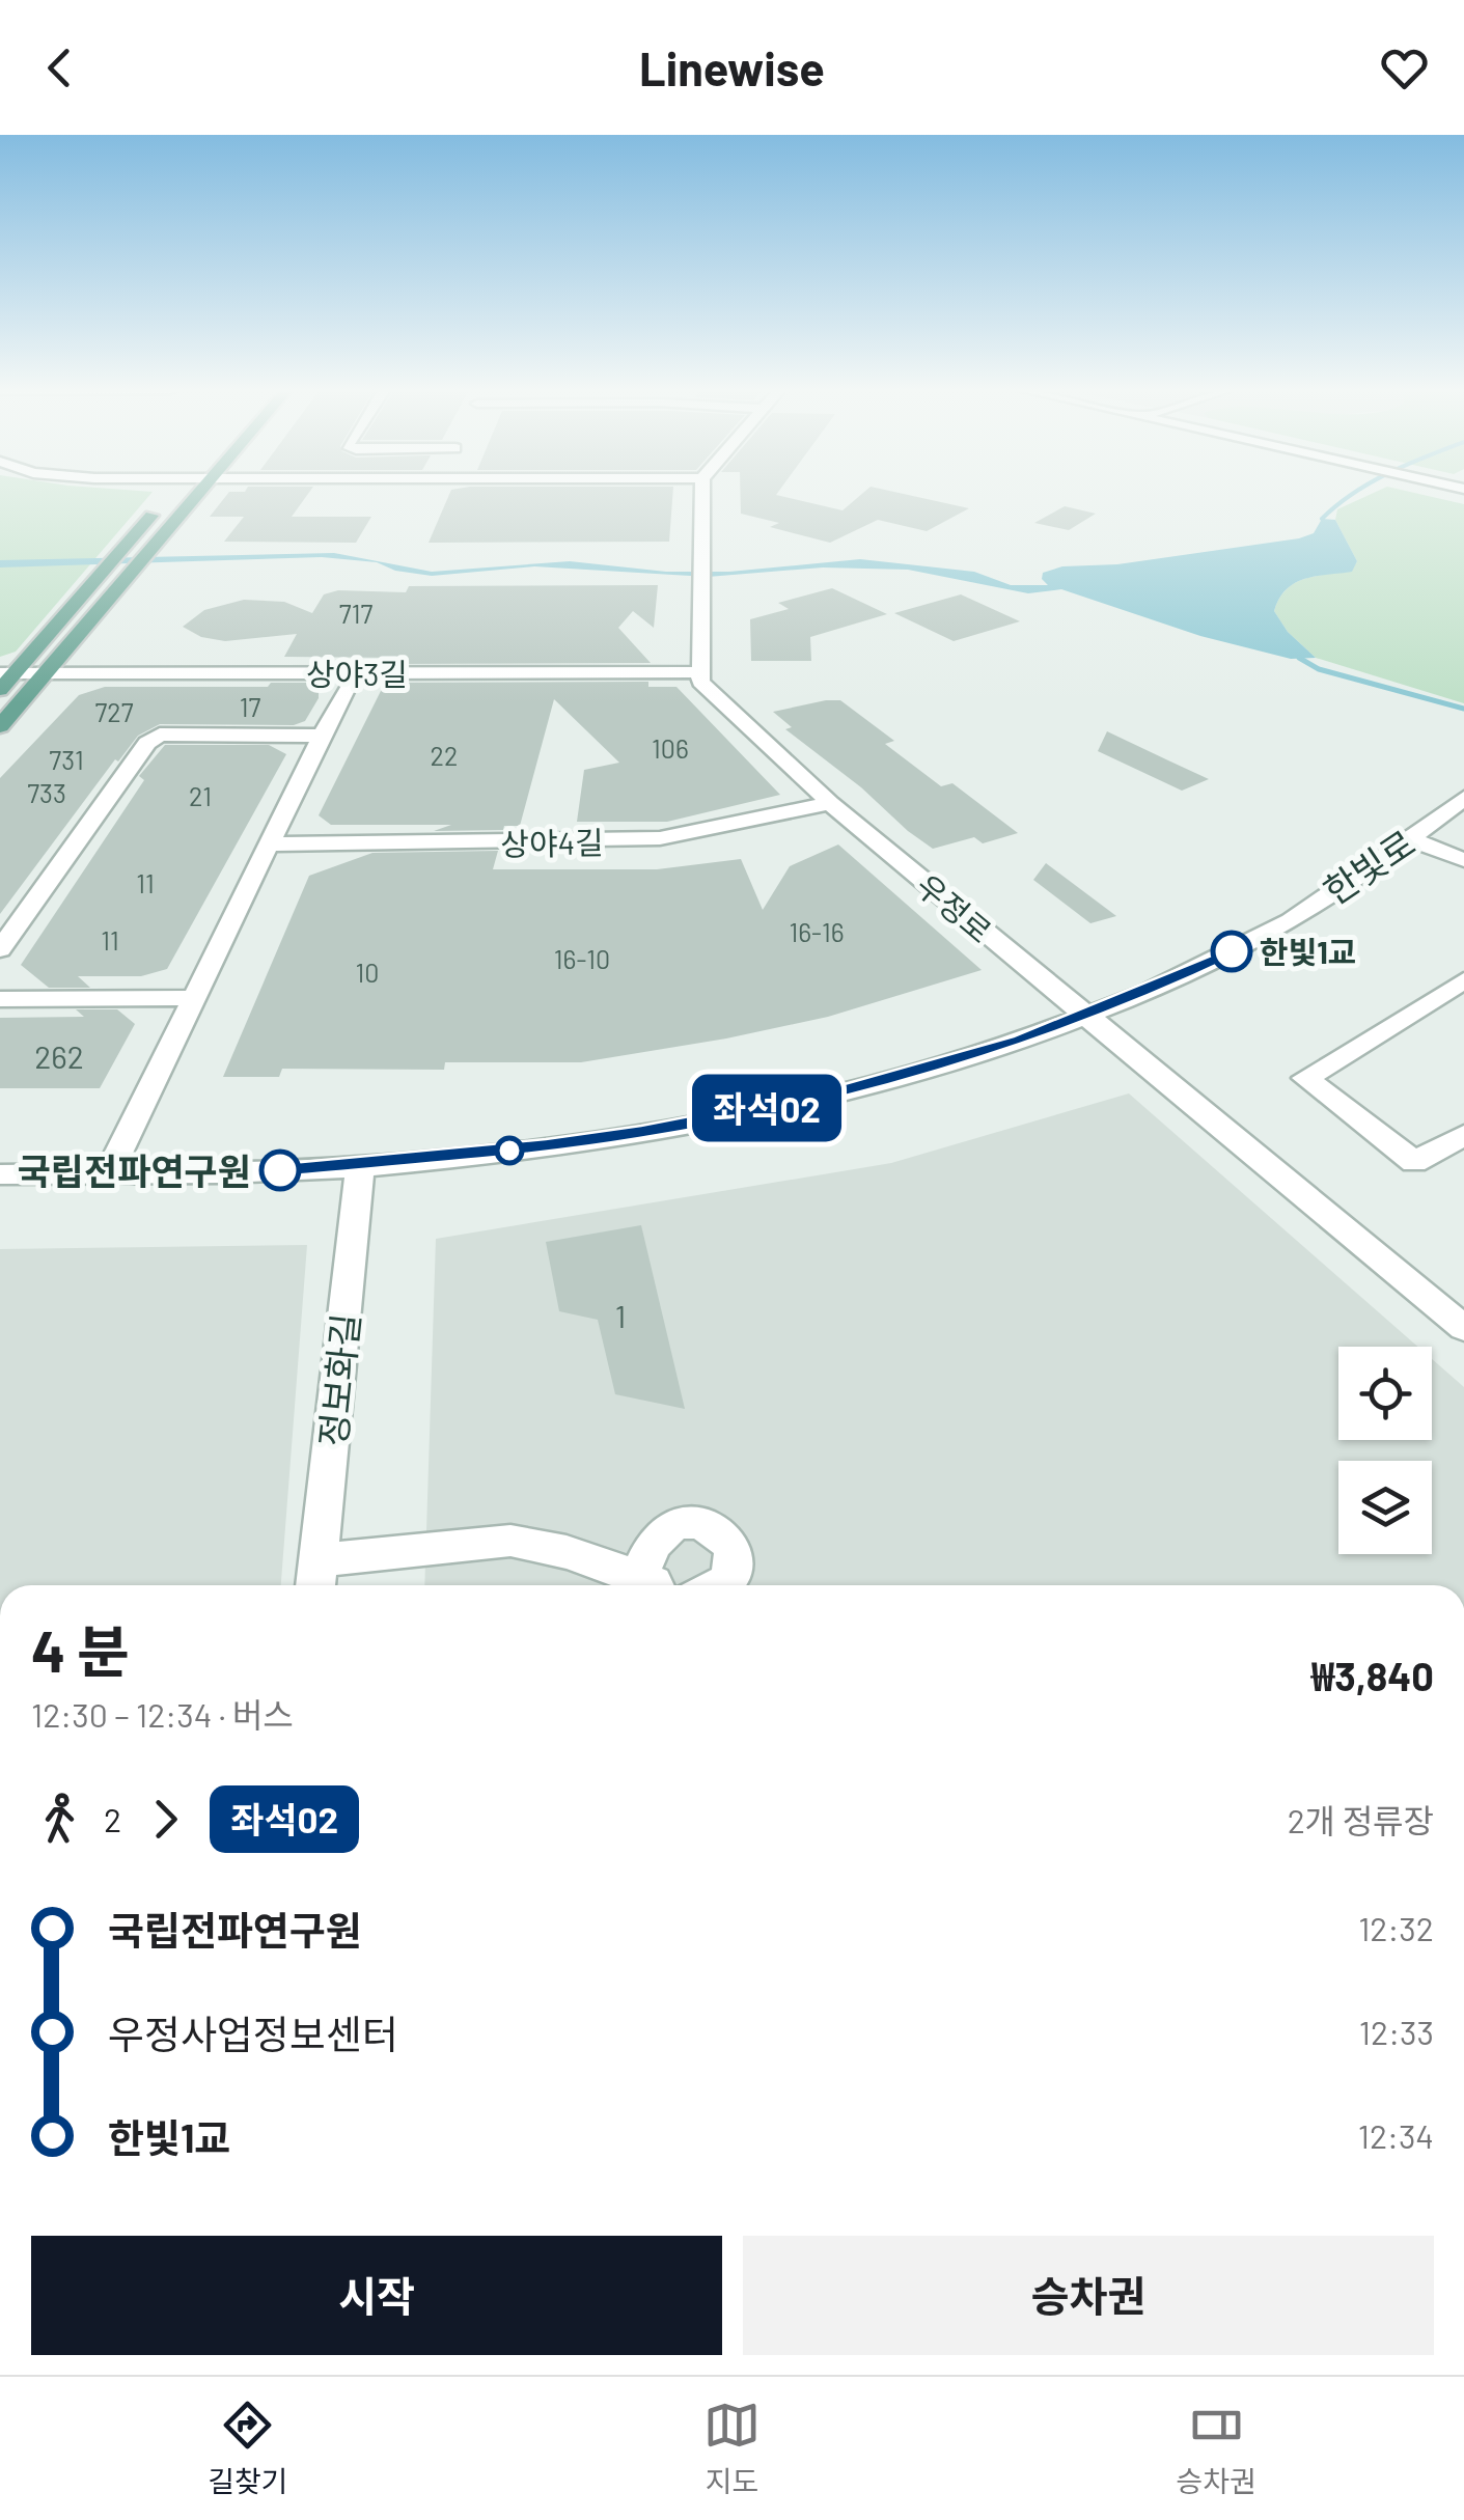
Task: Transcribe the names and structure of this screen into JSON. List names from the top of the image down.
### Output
{
  "streets": {
    "street": [
      "상야3길",
      "상야4길",
      "한빛로",
      "우정로",
      "정보화길"
    ]
  },
  "crossings": [
    ["상야3길", "우정로"],
    ["상야4길", "우정로"],
    ["한빛로", "우정로"],
    ["한빛로", "정보화길"]
  ],
  "places": ["한빛1교", "국립전파연구원"],
  "lines": ["bus line 좌석02"],
  "house_numbers": [
    "717",
    "17",
    "727",
    "106",
    "22",
    "731",
    "733",
    "21",
    "11",
    "16-16",
    "11",
    "16-10",
    "10",
    "262",
    "1"
  ],
  "page": {
    "header": "Linewise",
    "on_map": "좌석02",
    "heading": ["4 분", "12:30 – 12:34 · 버스", "₩3,840"],
    "legs": ["2", "좌석02", "2개 정류장"],
    "list": [
      {
        "name": "국립전파연구원",
        "value": "12:32"
      },
      {
        "name": "우정사업정보센터",
        "value": "12:33"
      },
      {
        "name": "한빛1교",
        "value": "12:34"
      }
    ],
    "buttons": ["시작", "승차권"],
    "tabs": ["길찾기", "지도", "승차권"]
  }
}
